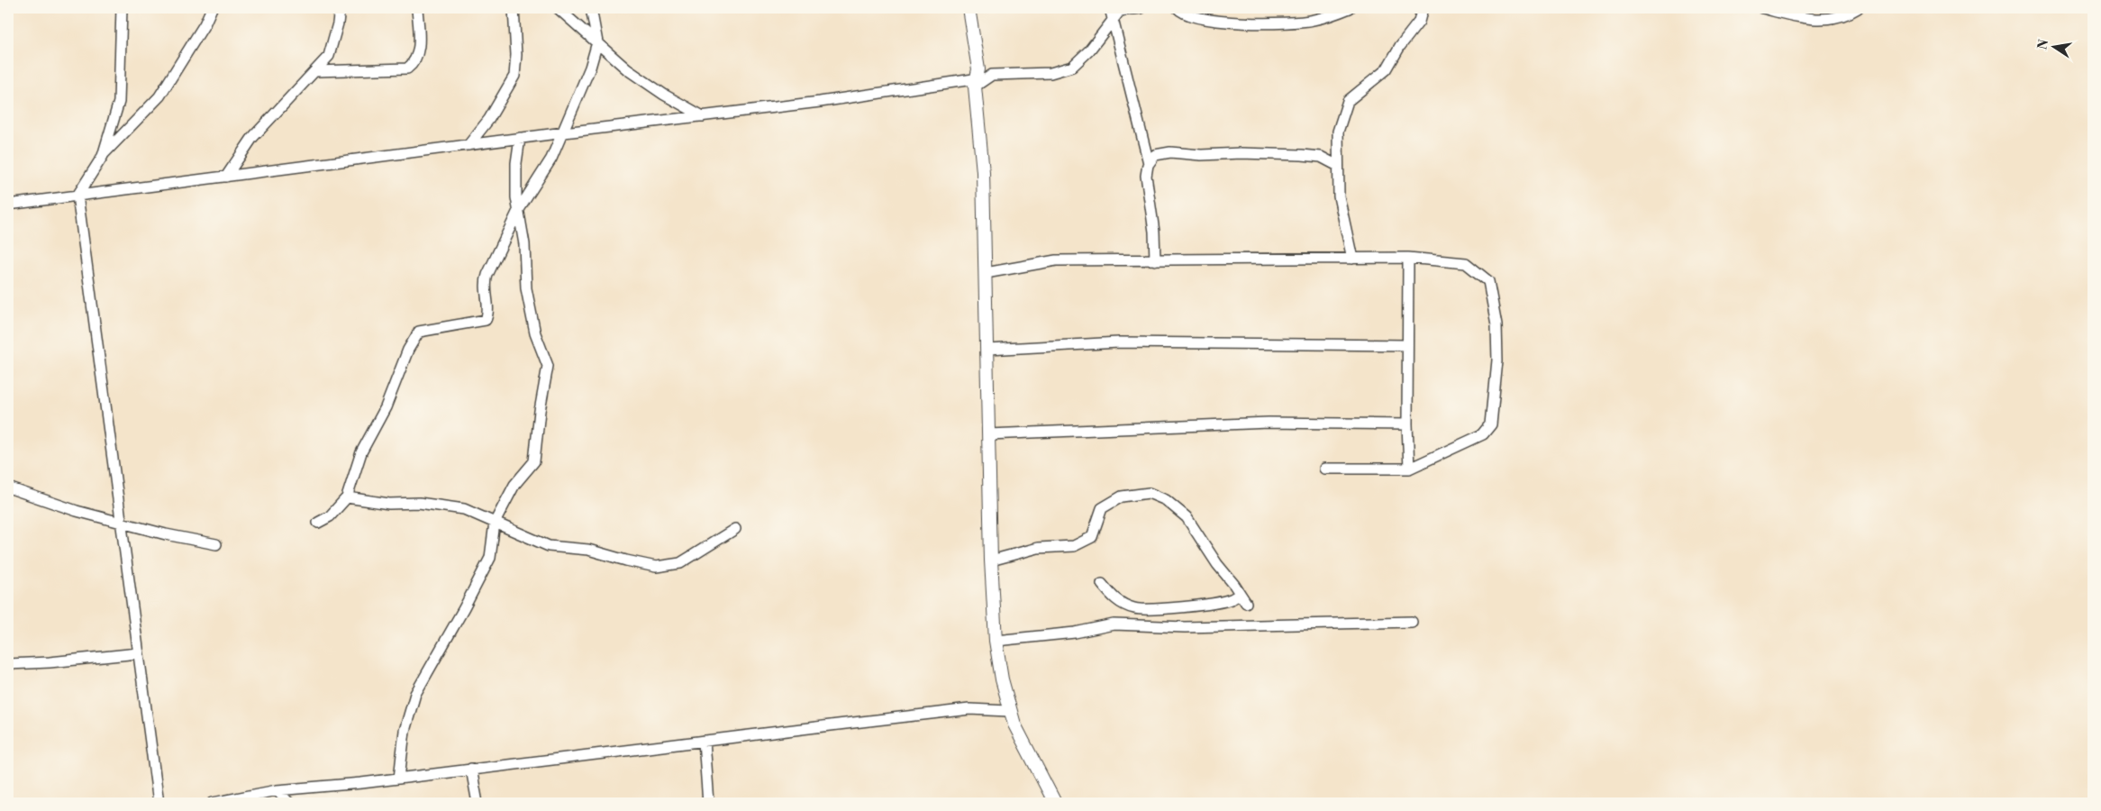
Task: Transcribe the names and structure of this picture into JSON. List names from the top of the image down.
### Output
{
  "north": "left"
}
